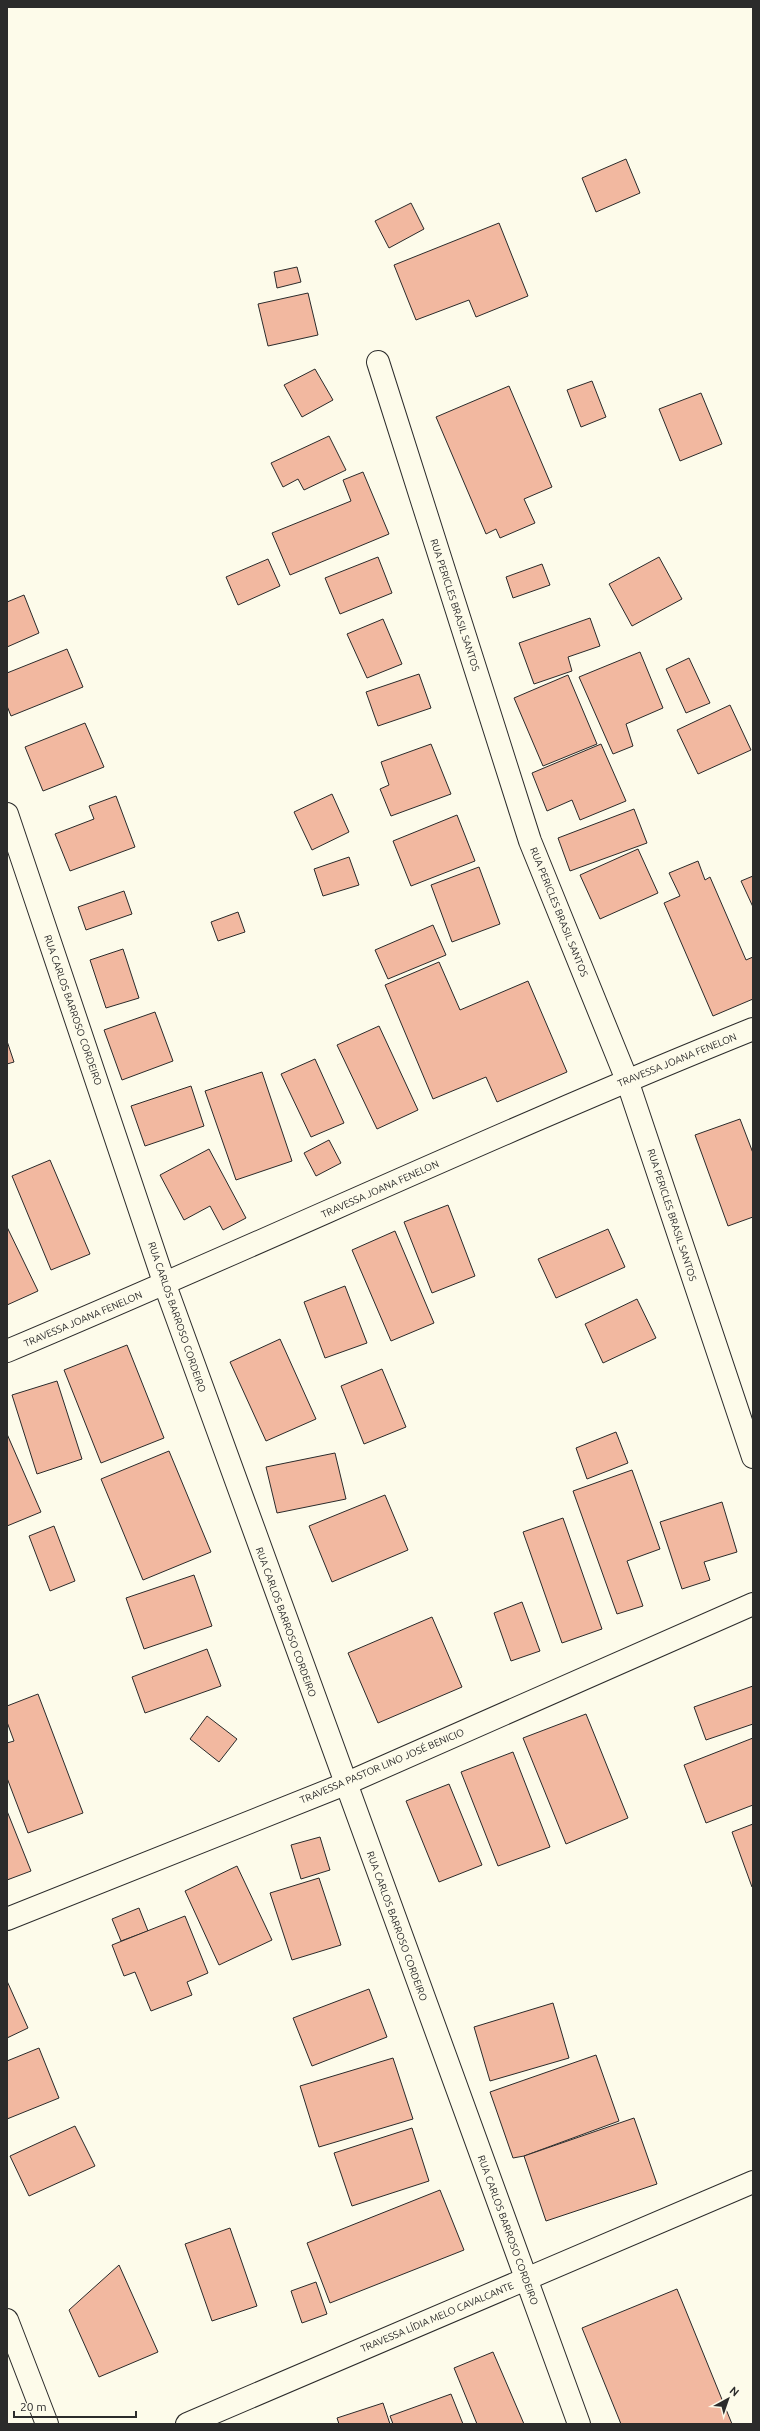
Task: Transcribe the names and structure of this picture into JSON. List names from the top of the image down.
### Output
{
  "streets": {
    "street": [
      "RUA PERICLES BRASIL SANTOS",
      "RUA CARLOS BARROSO CORDEIRO",
      "TRAVESSA JOANA FENELON",
      "TRAVESSA PASTOR LINO JOSÉ BENICIO",
      "TRAVESSA LÍDIA MELO CAVALCANTE"
    ]
  },
  "crossings": [
    ["RUA PERICLES BRASIL SANTOS", "TRAVESSA JOANA FENELON"],
    ["RUA CARLOS BARROSO CORDEIRO", "TRAVESSA JOANA FENELON"],
    ["RUA CARLOS BARROSO CORDEIRO", "TRAVESSA PASTOR LINO JOSÉ BENICIO"],
    ["RUA CARLOS BARROSO CORDEIRO", "TRAVESSA LÍDIA MELO CAVALCANTE"]
  ],
  "scale_bar": "20 m",
  "north": "top right"
}
